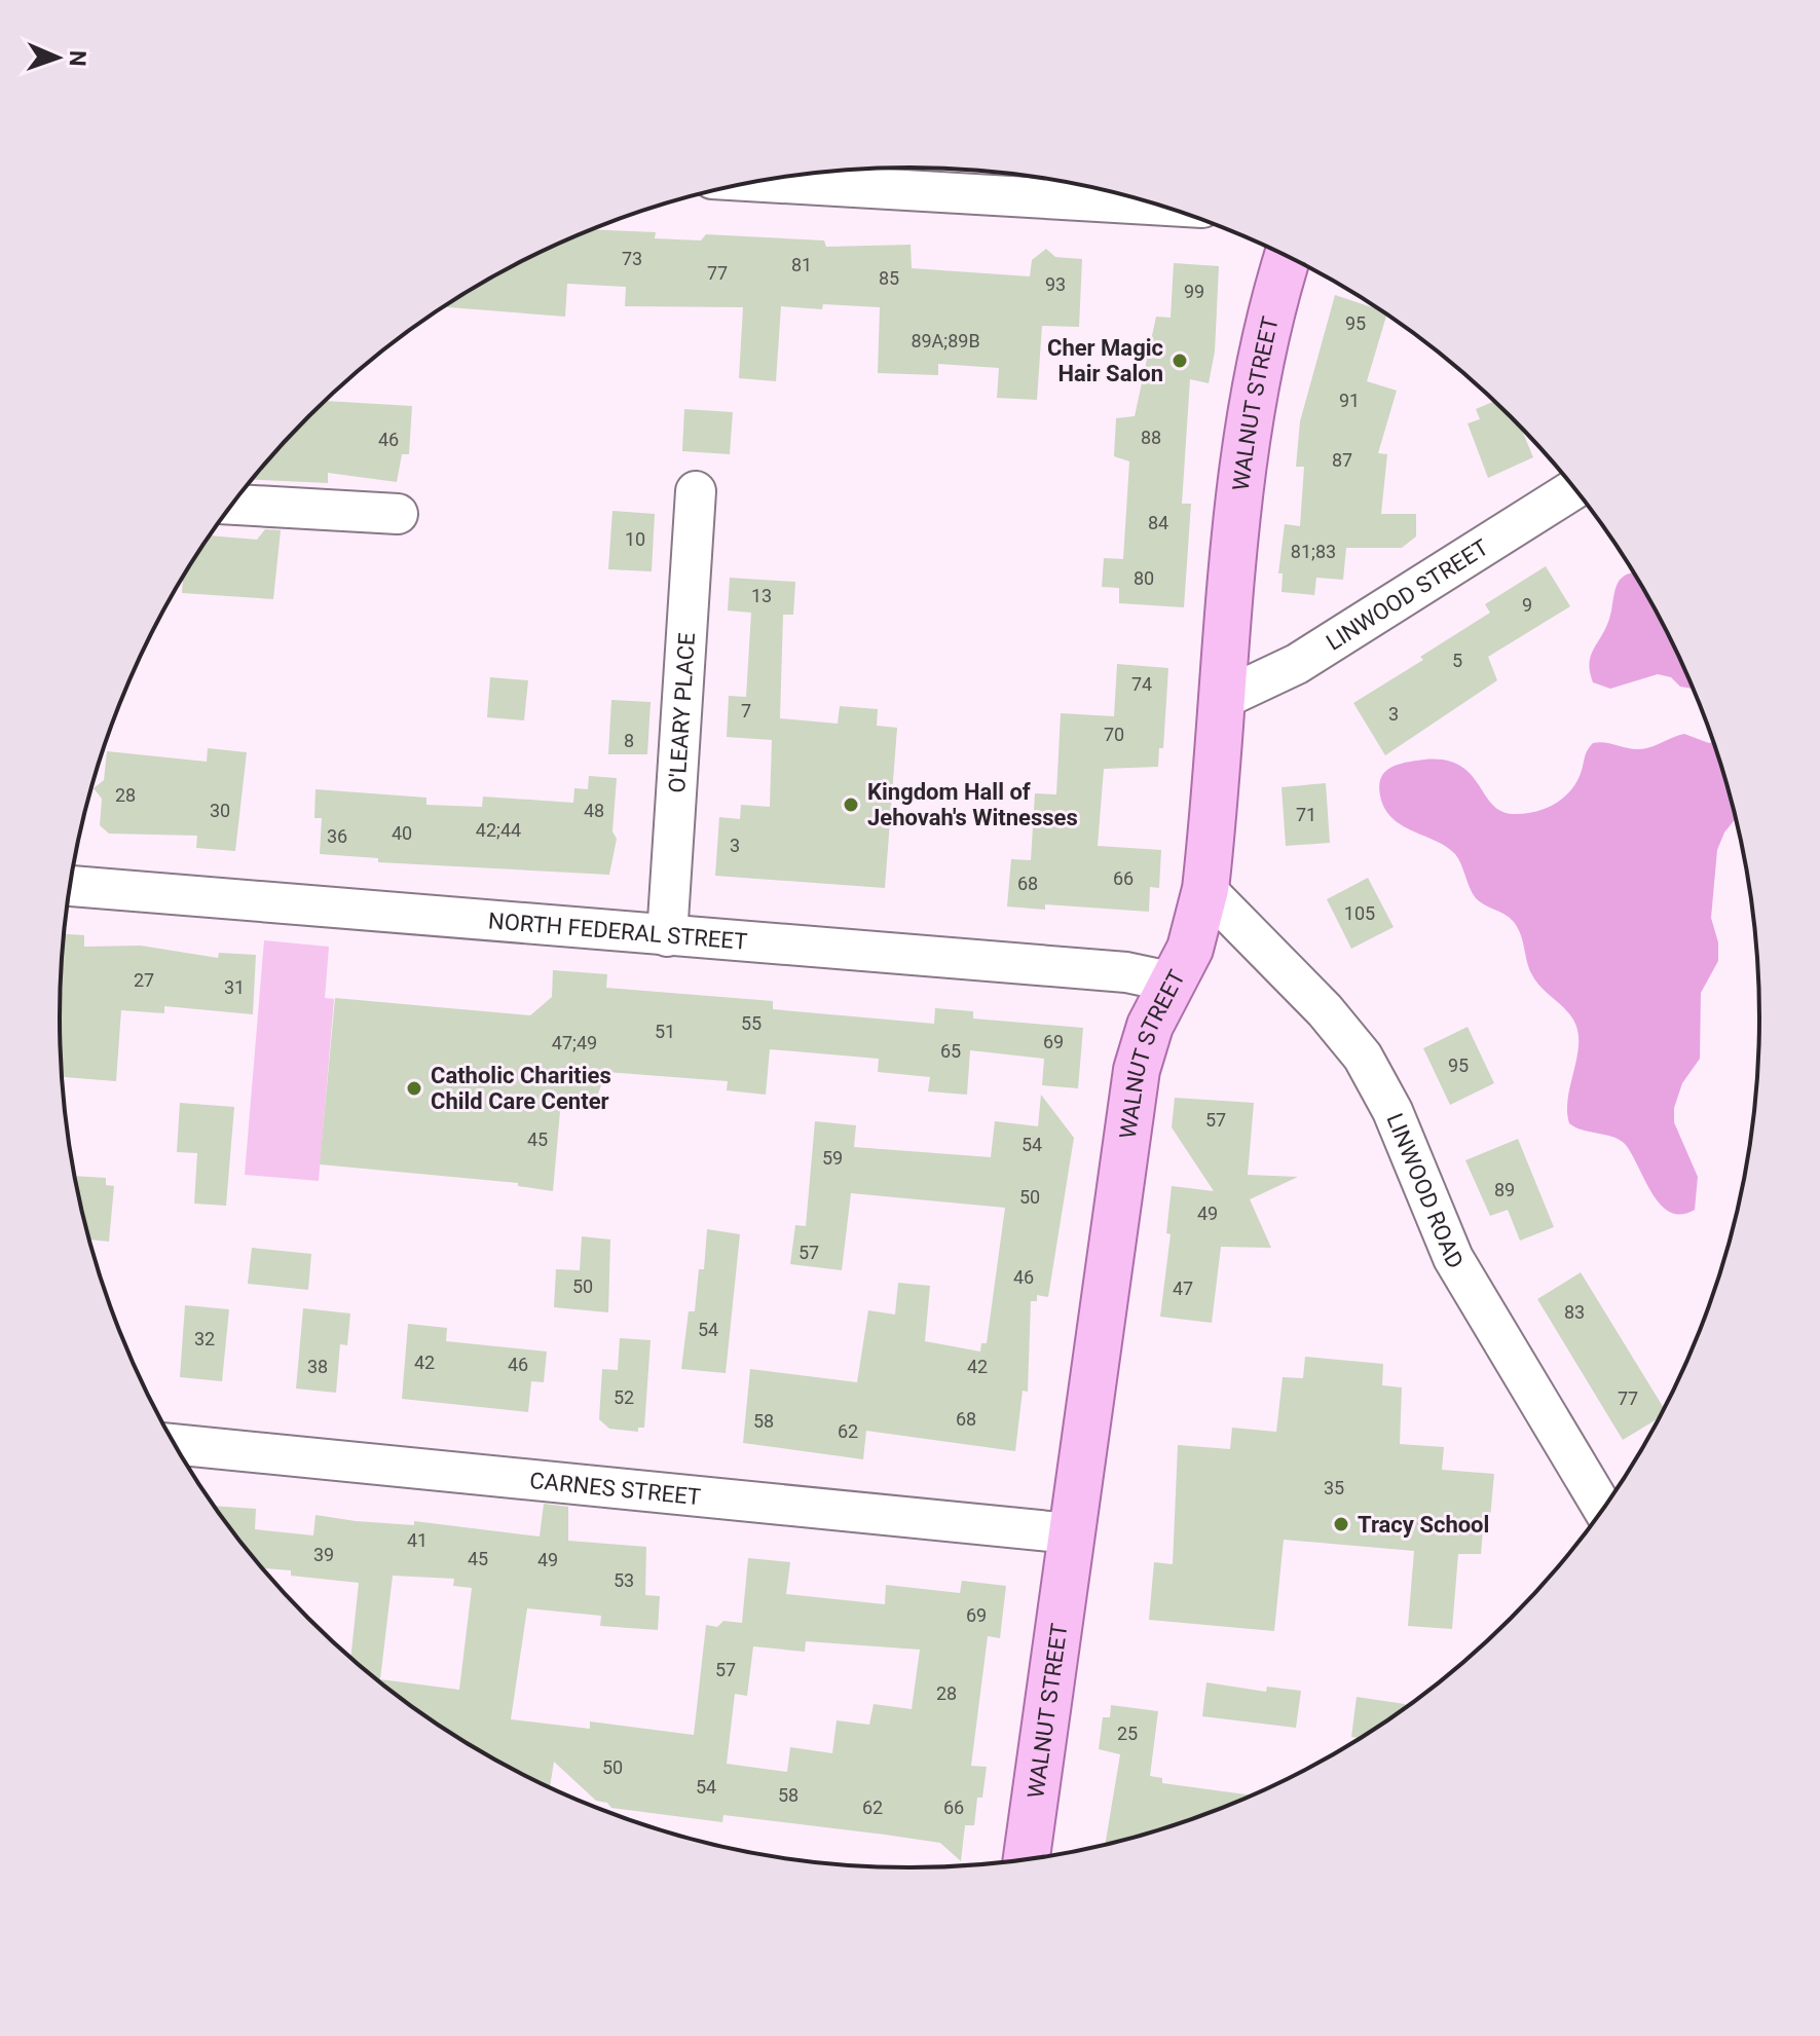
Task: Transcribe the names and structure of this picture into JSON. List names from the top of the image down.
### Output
{
  "streets": {
    "main road": ["WALNUT STREET"],
    "street": [
      "LINWOOD STREET",
      "O'LEARY PLACE",
      "NORTH FEDERAL STREET",
      "LINWOOD ROAD",
      "CARNES STREET"
    ]
  },
  "crossings": [
    ["WALNUT STREET", "LINWOOD STREET"],
    ["WALNUT STREET", "NORTH FEDERAL STREET"],
    ["WALNUT STREET", "LINWOOD ROAD"],
    ["WALNUT STREET", "CARNES STREET"],
    ["O'LEARY PLACE", "NORTH FEDERAL STREET"]
  ],
  "places": [
    "Cher Magic Hair Salon",
    "Kingdom Hall of Jehovah's Witnesses",
    "Catholic Charities Child Care Center",
    "Tracy School"
  ],
  "house_numbers": [
    "73",
    "81",
    "77",
    "85",
    "93",
    "99",
    "95",
    "89A;89B",
    "91",
    "88",
    "46",
    "87",
    "84",
    "10",
    "81;83",
    "80",
    "13",
    "9",
    "5",
    "74",
    "7",
    "3",
    "70",
    "8",
    "28",
    "30",
    "48",
    "71",
    "42;44",
    "40",
    "36",
    "3",
    "66",
    "68",
    "105",
    "27",
    "31",
    "55",
    "51",
    "69",
    "47;49",
    "65",
    "95",
    "57",
    "45",
    "54",
    "59",
    "89",
    "50",
    "49",
    "57",
    "46",
    "50",
    "47",
    "83",
    "54",
    "32",
    "42",
    "46",
    "38",
    "42",
    "52",
    "77",
    "68",
    "58",
    "62",
    "35",
    "41",
    "39",
    "45",
    "49",
    "53",
    "69",
    "57",
    "28",
    "25",
    "50",
    "54",
    "58",
    "62",
    "66"
  ],
  "north": "right"
}
